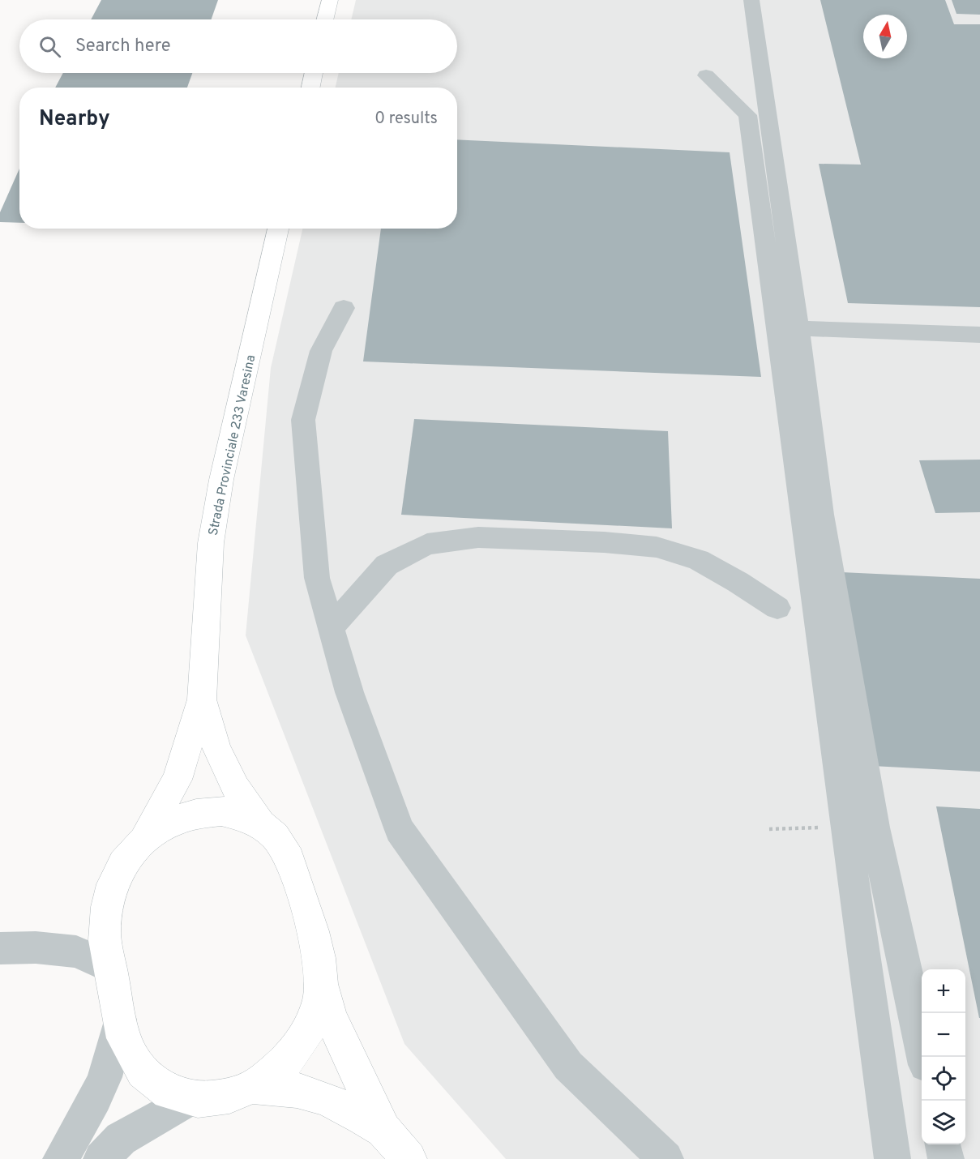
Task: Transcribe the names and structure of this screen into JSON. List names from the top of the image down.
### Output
{
  "streets": {
    "main road": ["Strada Provinciale 233 Varesina"]
  },
  "north": "top",
  "page": {
    "search": "Search here",
    "heading": ["Nearby", "0 results"],
    "map_buttons": ["+", "−"]
  }
}
